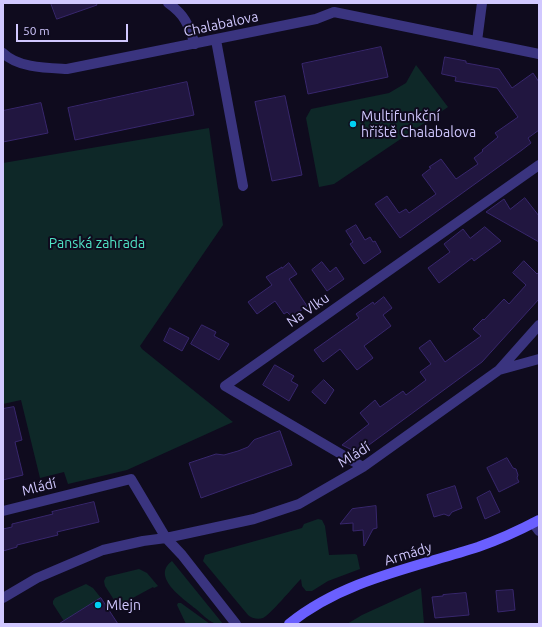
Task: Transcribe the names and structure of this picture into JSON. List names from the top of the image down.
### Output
{
  "streets": {
    "street": [
      "Chalabalova",
      "Na Vlku",
      "Mládí",
      "Armády"
    ]
  },
  "crossings": [
    ["Na Vlku", "Mládí"]
  ],
  "parks": ["Panská zahrada"],
  "places": ["Multifunkční hřiště Chalabalova", "Mlejn"],
  "scale_bar": "50 m"
}
